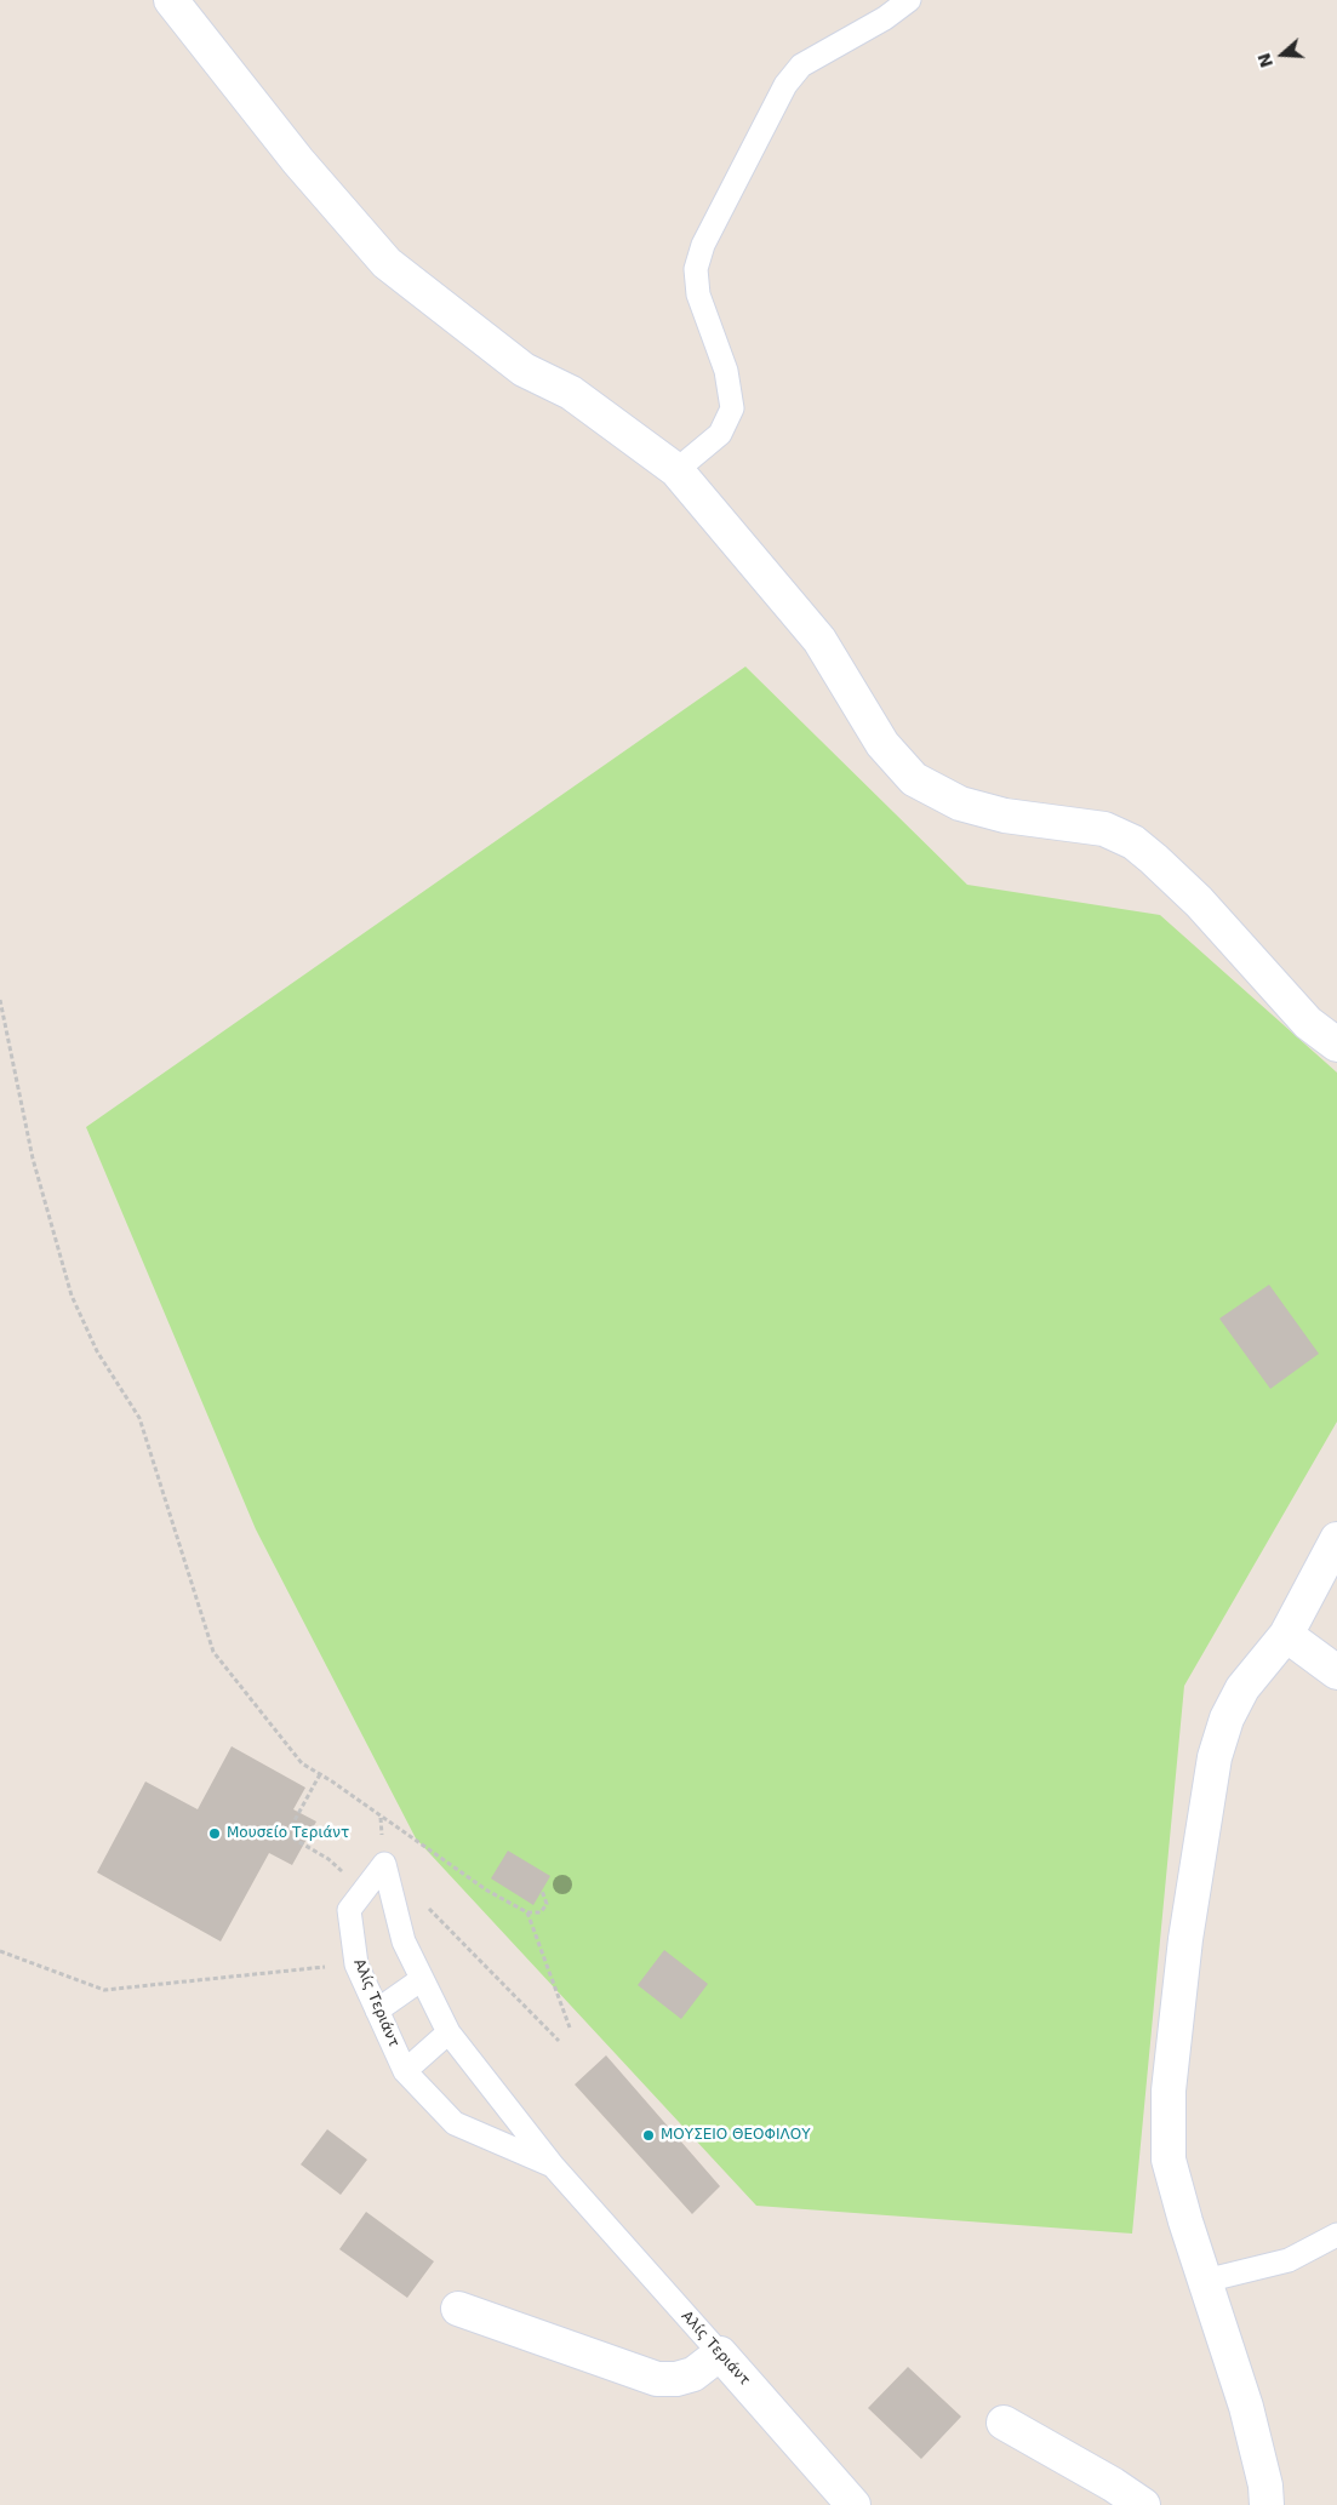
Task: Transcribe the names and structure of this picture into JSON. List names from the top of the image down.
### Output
{
  "streets": {
    "street": ["Αλίς Τεριάντ"]
  },
  "places": ["Μουσείο Τεριάντ", "ΜΟΥΣΕΙΟ ΘΕΟΦΙΛΟΥ"],
  "north": "left"
}
